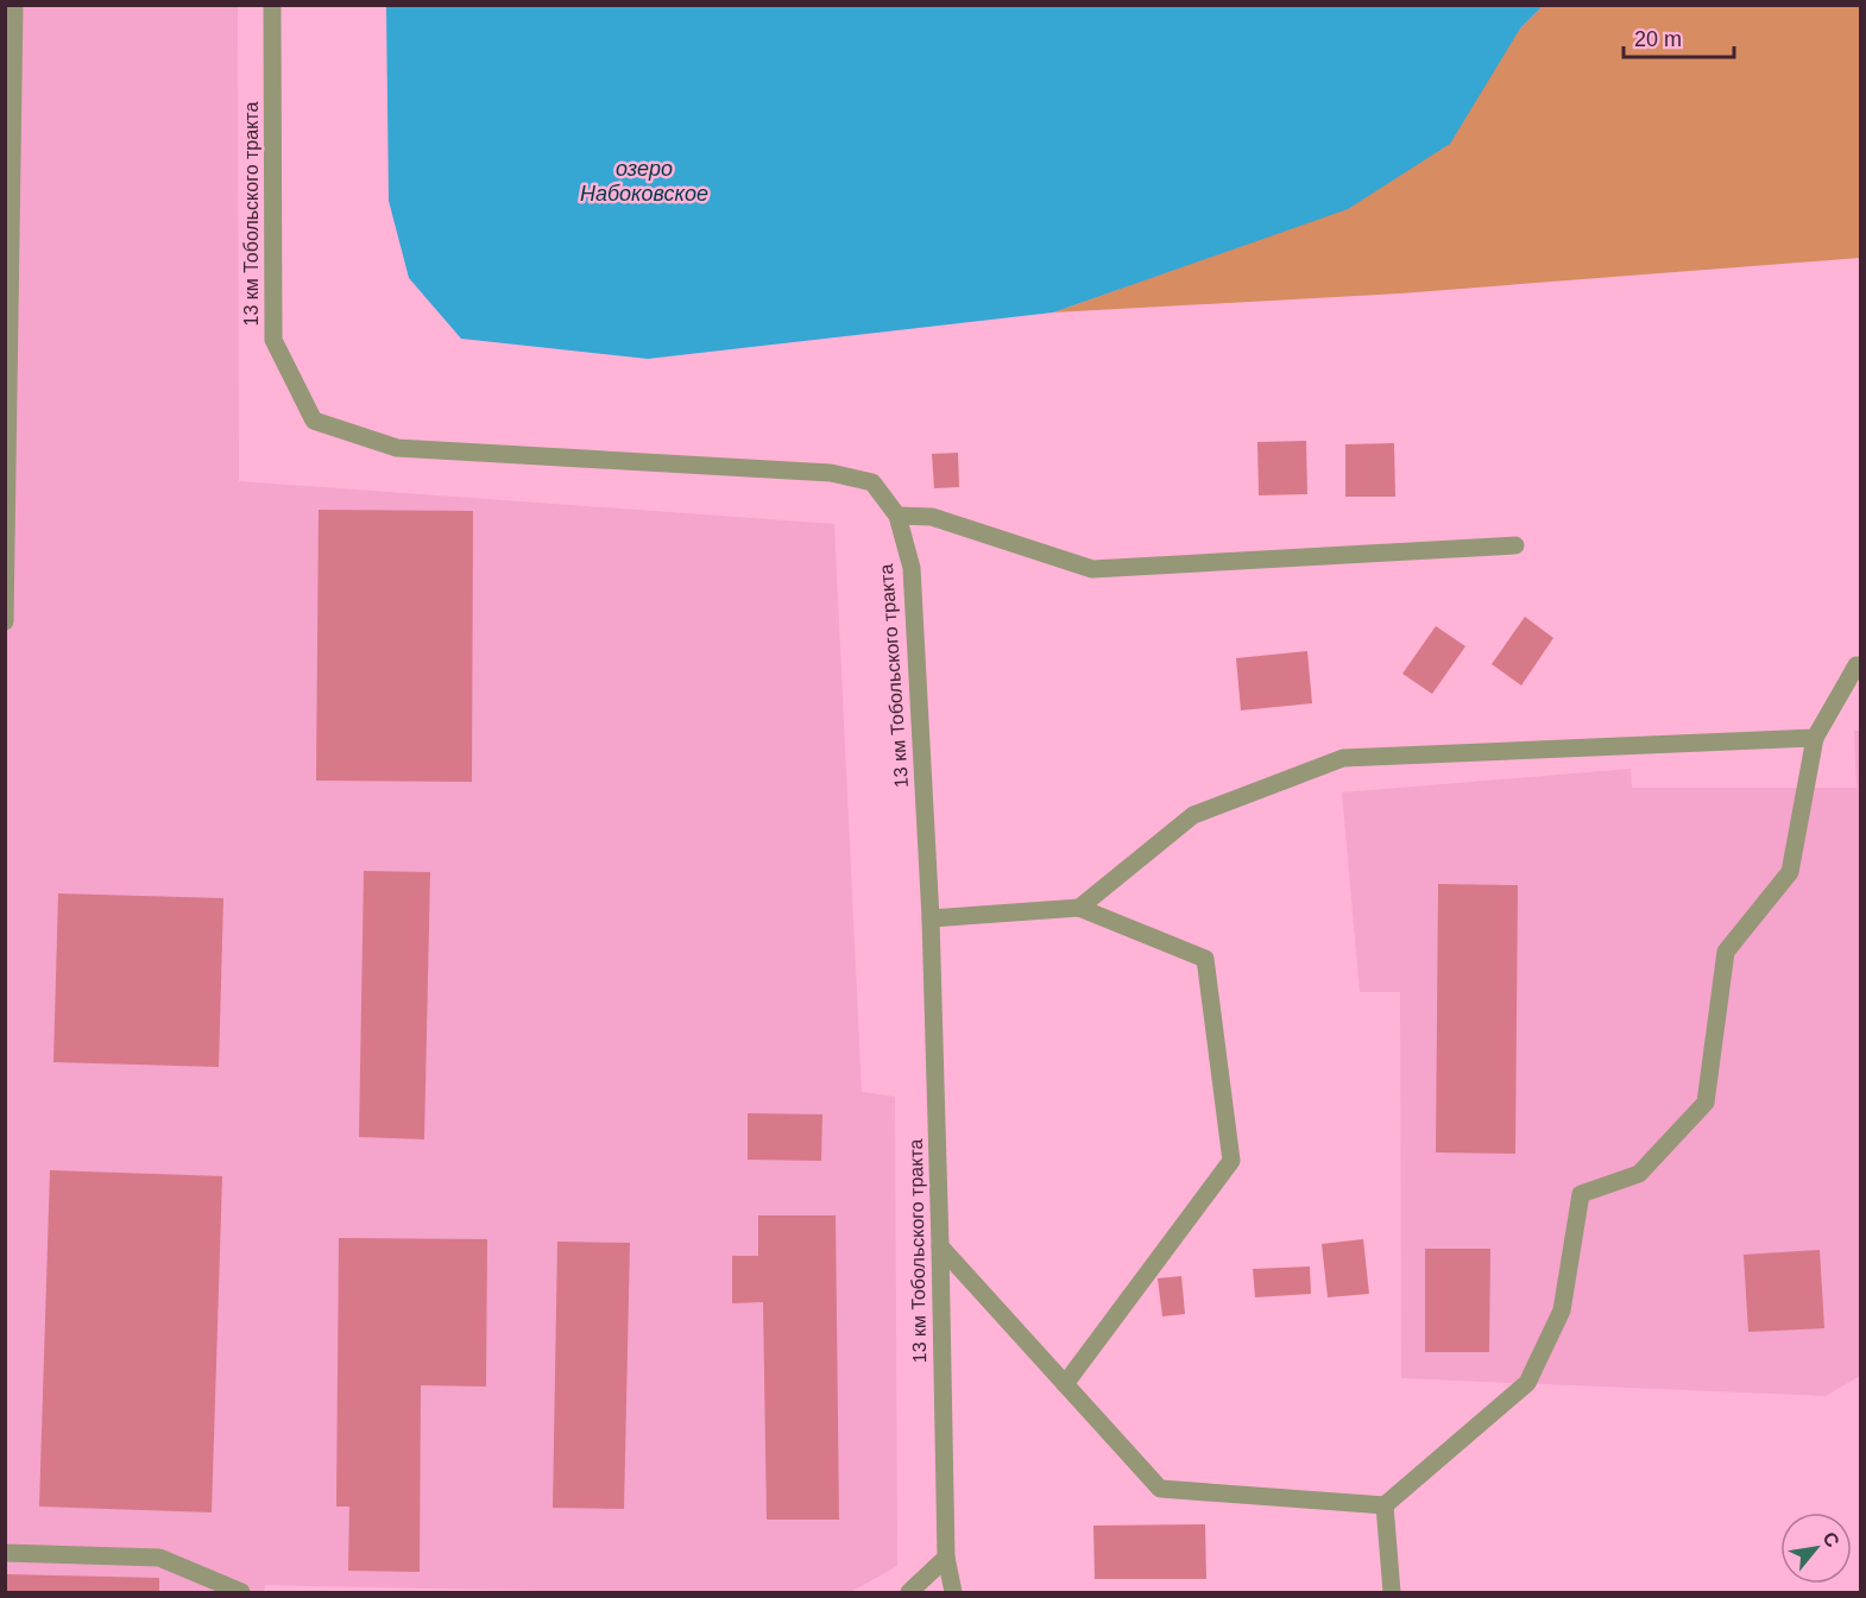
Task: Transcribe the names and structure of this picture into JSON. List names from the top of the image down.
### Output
{
  "streets": {
    "street": ["13 км Тобольского тракта"]
  },
  "water": ["озеро Набоковское"],
  "scale_bar": "20 m",
  "north": "top right"
}
